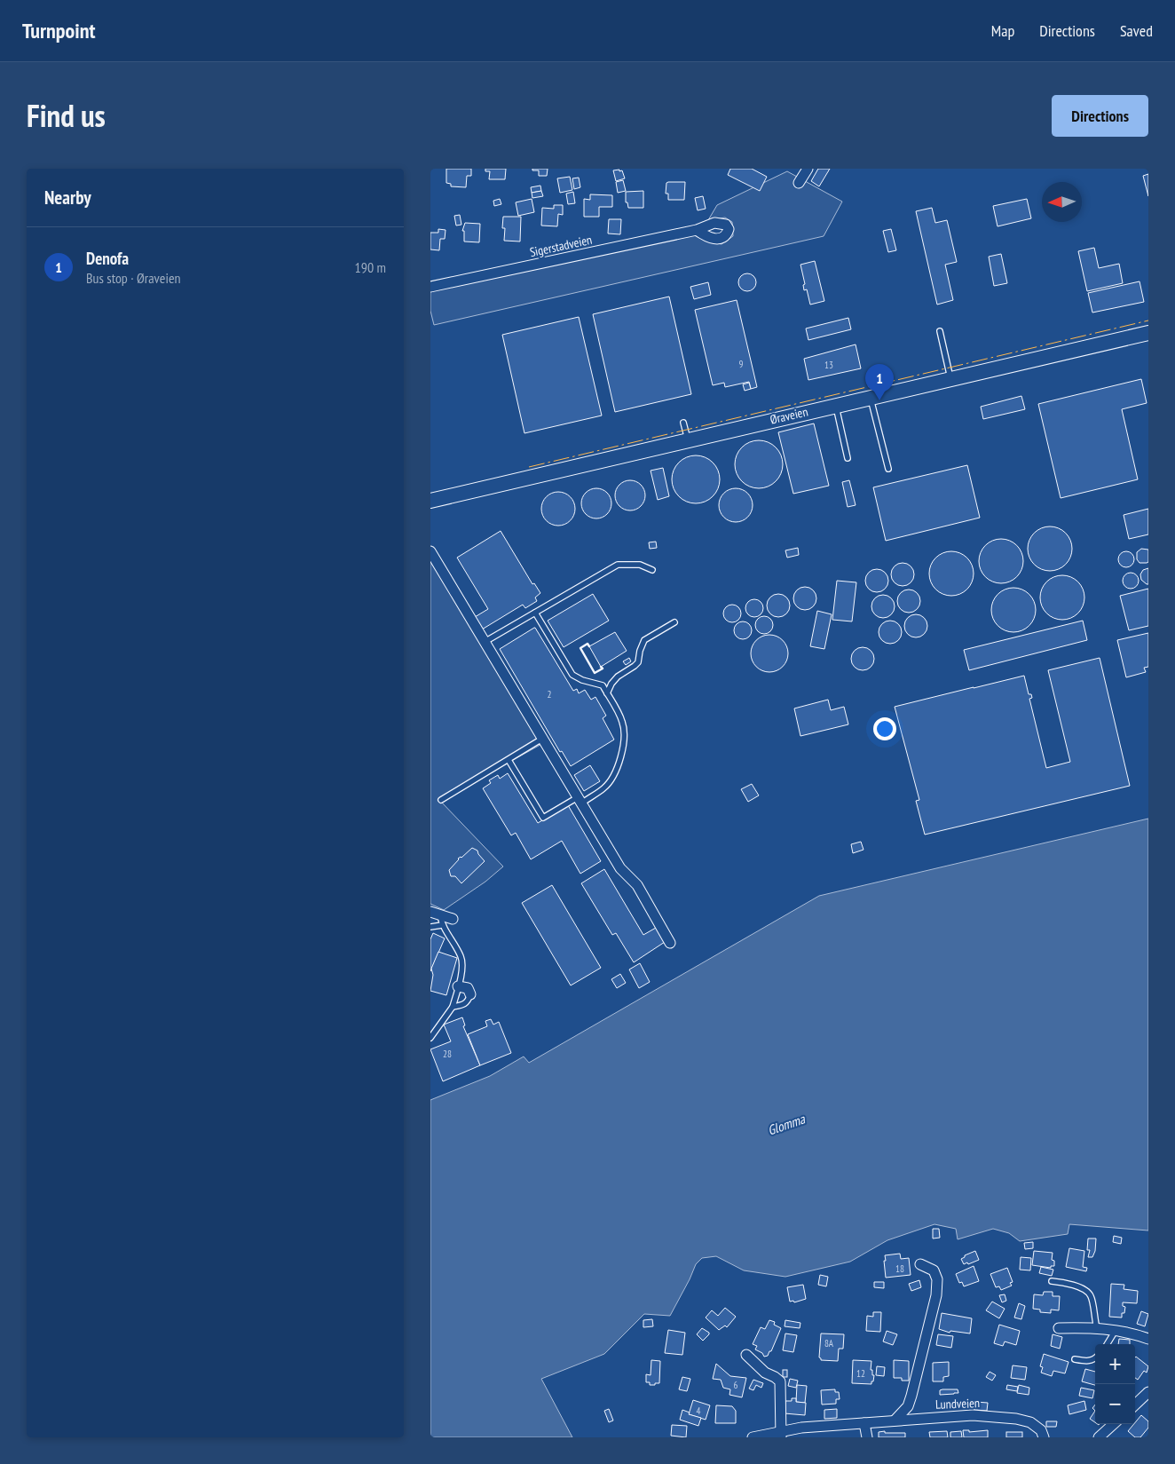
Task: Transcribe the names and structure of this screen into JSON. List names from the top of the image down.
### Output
{
  "streets": {
    "street": ["Sigerstadveien", "Øraveien", "Lundveien"]
  },
  "water": ["Glomma"],
  "house_numbers": [
    "9",
    "13",
    "2",
    "28",
    "18",
    "8A",
    "12",
    "6",
    "4"
  ],
  "north": "left",
  "page": {
    "header": "Turnpoint",
    "nav": ["Map", "Directions", "Saved"],
    "title": "Find us",
    "buttons": "Directions",
    "heading": "Nearby",
    "list": [
      {
        "mark": "1",
        "name": "Denofa",
        "note": "Bus stop · Øraveien",
        "value": "190 m"
      }
    ],
    "pins": "1",
    "map_buttons": ["+", "−"]
  }
}
